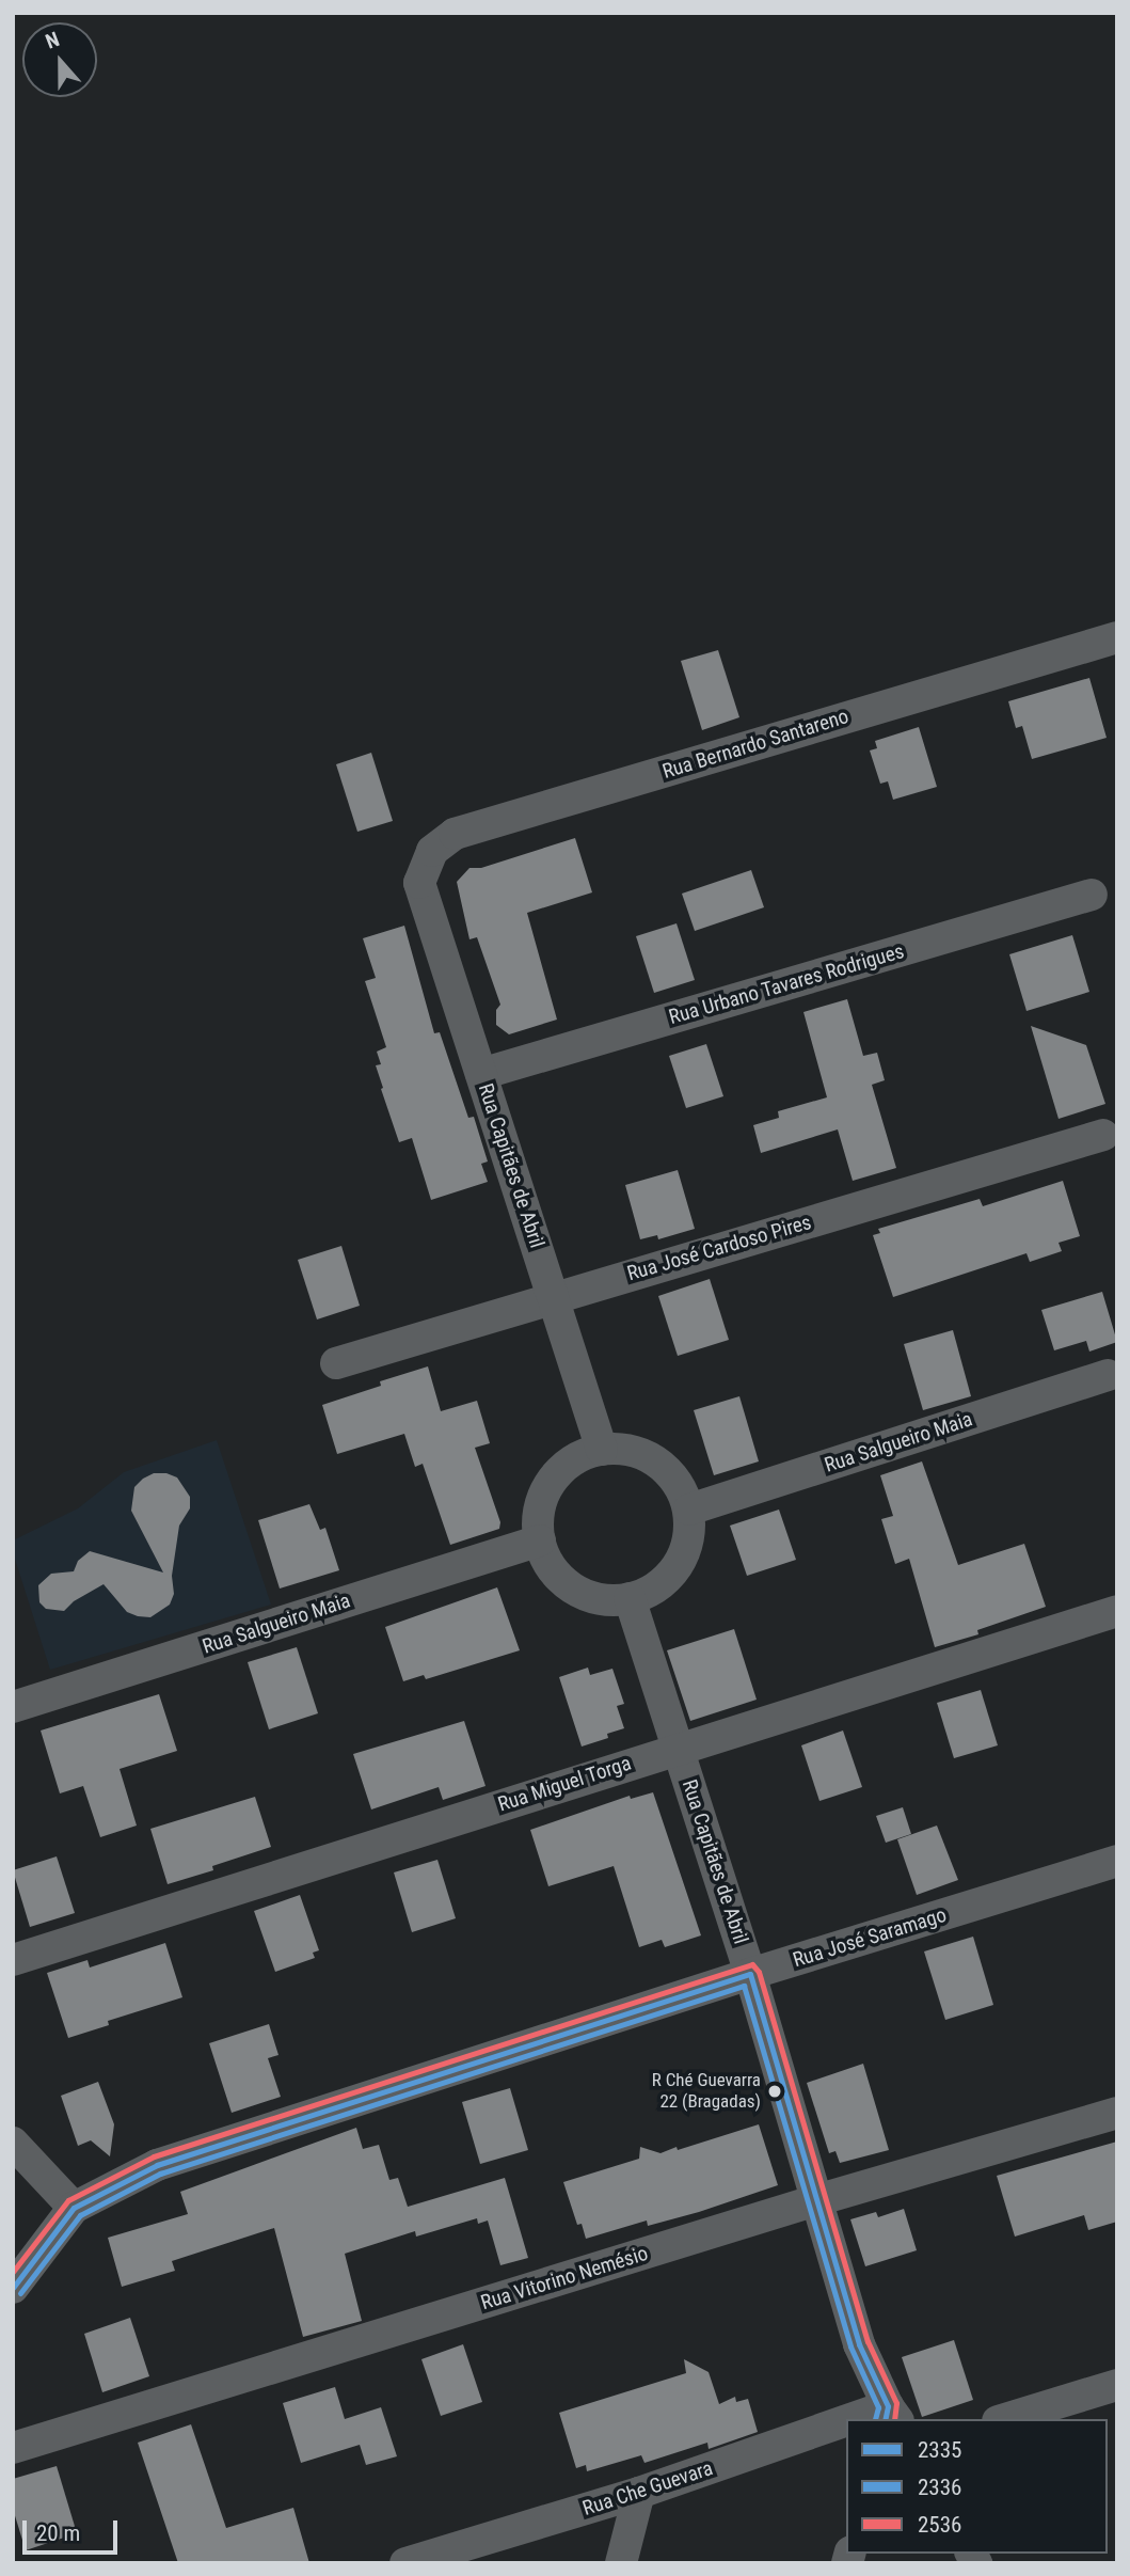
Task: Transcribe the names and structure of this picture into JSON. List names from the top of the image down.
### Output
{
  "streets": {
    "street": [
      "Rua Bernardo Santareno",
      "Rua Urbano Tavares Rodrigues",
      "Rua Capitães de Abril",
      "Rua José Cardoso Pires",
      "Rua Salgueiro Maia",
      "Rua Miguel Torga",
      "Rua José Saramago",
      "Rua Vitorino Nemésio",
      "Rua Che Guevara"
    ]
  },
  "crossings": [
    ["Rua Bernardo Santareno", "Rua Capitães de Abril"],
    ["Rua Urbano Tavares Rodrigues", "Rua Capitães de Abril"],
    ["Rua Capitães de Abril", "Rua José Cardoso Pires"],
    ["Rua Capitães de Abril", "Rua Salgueiro Maia"],
    ["Rua Capitães de Abril", "Rua Miguel Torga"],
    ["Rua Capitães de Abril", "Rua José Saramago"],
    ["Rua Capitães de Abril", "Rua Vitorino Nemésio"]
  ],
  "places": ["R Ché Guevarra 22 (Bragadas)"],
  "lines": ["transit line 2536", "transit line 2335", "transit line 2336"],
  "legend": ["2335", "2336", "2536"],
  "scale_bar": "20 m",
  "north": "top"
}
